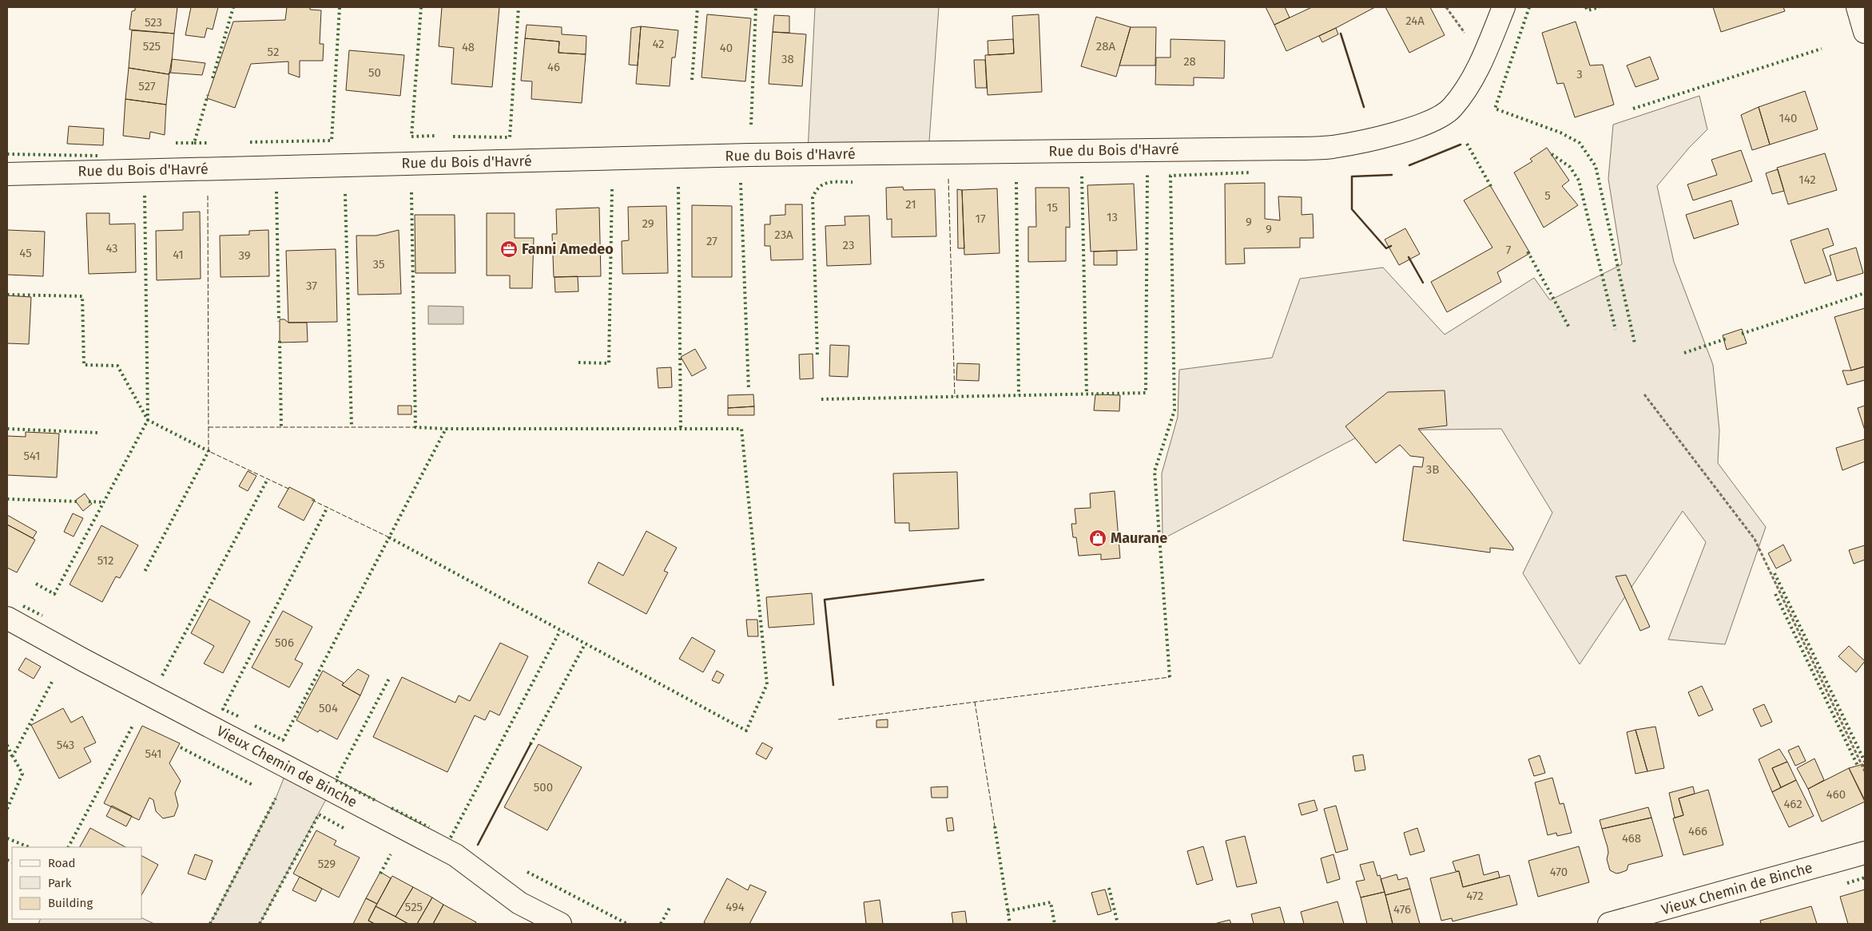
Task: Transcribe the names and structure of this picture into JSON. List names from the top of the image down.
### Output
{
  "streets": {
    "street": ["Rue du Bois d'Havré", "Vieux Chemin de Binche"]
  },
  "places": {
    "office": ["Fanni Amedeo"],
    "shop": ["Maurane"]
  },
  "house_numbers": [
    "24A",
    "523",
    "42",
    "525",
    "28A",
    "48",
    "40",
    "52",
    "38",
    "28",
    "46",
    "50",
    "3",
    "527",
    "140",
    "142",
    "5",
    "21",
    "15",
    "13",
    "17",
    "9",
    "29",
    "9",
    "23A",
    "27",
    "23",
    "43",
    "7",
    "45",
    "41",
    "39",
    "35",
    "37",
    "541",
    "3B",
    "512",
    "506",
    "504",
    "543",
    "541",
    "500",
    "460",
    "462",
    "466",
    "468",
    "529",
    "470",
    "472",
    "525",
    "494",
    "476"
  ],
  "legend": ["Road", "Park", "Building"]
}
